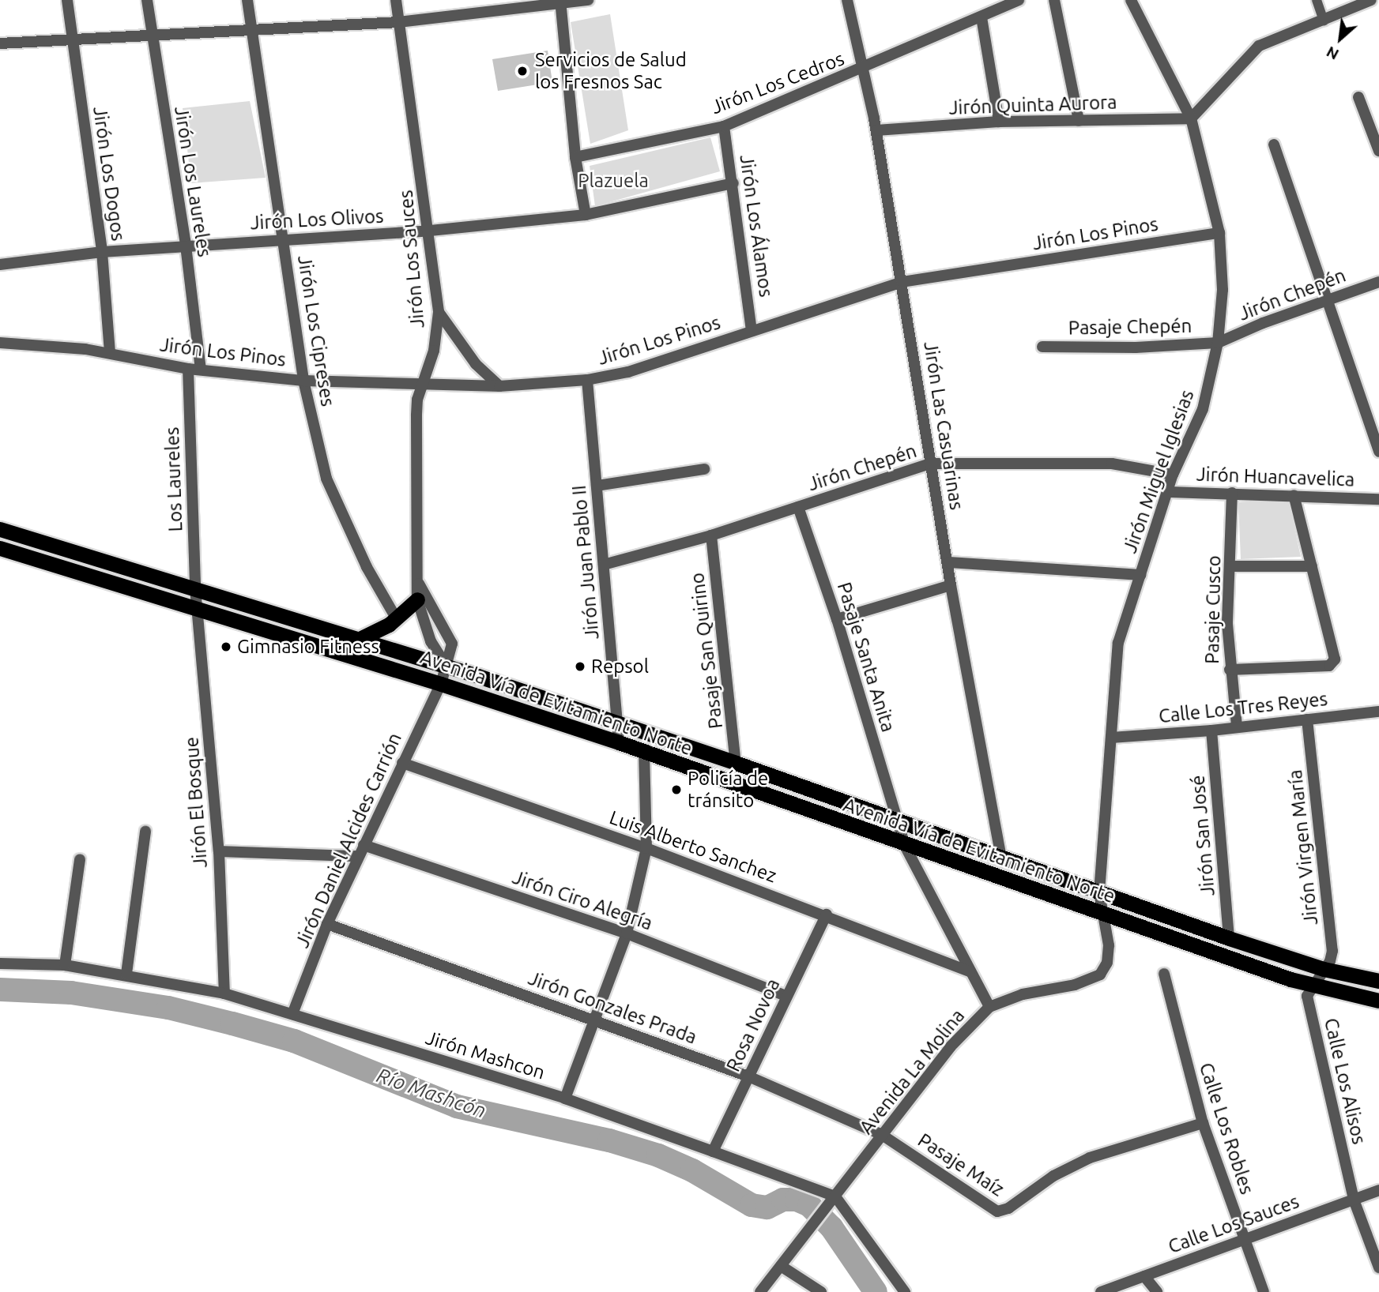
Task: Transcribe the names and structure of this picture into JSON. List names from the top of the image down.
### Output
{
  "streets": {
    "highway": ["Avenida Vía de Evitamiento Norte"],
    "street": [
      "Jirón Los Cedros",
      "Jirón Quinta Aurora",
      "Jirón Los Dogos",
      "Jirón Los Laureles",
      "Jirón Los Olivos",
      "Jirón Los Álamos",
      "Jirón Los Pinos",
      "Jirón Los Sauces",
      "Jirón Chepén",
      "Pasaje Chepén",
      "Jirón Los Cipreses",
      "Jirón Las Casuarinas",
      "Jirón Miguel Iglesias",
      "Jirón Huancavelica",
      "Los Laureles",
      "Jirón Juan Pablo II",
      "Pasaje Cusco",
      "Pasaje San Quirino",
      "Pasaje Santa Anita",
      "Calle Los Tres Reyes",
      "Jirón El Bosque",
      "Jirón San José",
      "Jirón Daniel Alcides Carrión",
      "Luis Alberto Sanchez",
      "Jirón Virgen María",
      "Jirón Ciro Alegría",
      "Jirón Gonzales Prada",
      "Rosa Novoa",
      "Jirón Mashcon",
      "Avenida La Molina",
      "Calle Los Alisos",
      "Calle Los Robles",
      "Pasaje Maíz",
      "Calle Los Sauces"
    ]
  },
  "crossings": [
    ["Jirón Los Cedros", "Jirón Los Álamos"],
    ["Jirón Los Cedros", "Jirón Las Casuarinas"],
    ["Jirón Quinta Aurora", "Jirón Las Casuarinas"],
    ["Jirón Quinta Aurora", "Jirón Miguel Iglesias"],
    ["Jirón Los Dogos", "Jirón Los Olivos"],
    ["Jirón Los Dogos", "Jirón Los Pinos"],
    ["Jirón Los Laureles", "Jirón Los Olivos"],
    ["Jirón Los Laureles", "Jirón Los Pinos"],
    ["Jirón Los Laureles", "Los Laureles"],
    ["Jirón Los Olivos", "Jirón Los Álamos"],
    ["Jirón Los Olivos", "Jirón Los Sauces"],
    ["Jirón Los Olivos", "Jirón Los Cipreses"],
    ["Jirón Los Álamos", "Jirón Los Pinos"],
    ["Jirón Los Pinos", "Jirón Los Sauces"],
    ["Jirón Los Pinos", "Jirón Los Cipreses"],
    ["Jirón Los Pinos", "Jirón Las Casuarinas"],
    ["Jirón Los Pinos", "Jirón Miguel Iglesias"],
    ["Jirón Los Pinos", "Los Laureles"],
    ["Jirón Los Pinos", "Jirón Juan Pablo II"],
    ["Jirón Los Sauces", "Avenida Vía de Evitamiento Norte"],
    ["Jirón Los Sauces", "Jirón Daniel Alcides Carrión"],
    ["Jirón Chepén", "Pasaje Chepén"],
    ["Jirón Chepén", "Jirón Las Casuarinas"],
    ["Jirón Chepén", "Jirón Miguel Iglesias"],
    ["Jirón Chepén", "Jirón Juan Pablo II"],
    ["Jirón Chepén", "Pasaje San Quirino"],
    ["Jirón Chepén", "Pasaje Santa Anita"],
    ["Pasaje Chepén", "Jirón Miguel Iglesias"],
    ["Jirón Las Casuarinas", "Avenida Vía de Evitamiento Norte"],
    ["Jirón Miguel Iglesias", "Jirón Huancavelica"],
    ["Jirón Miguel Iglesias", "Avenida Vía de Evitamiento Norte"],
    ["Jirón Miguel Iglesias", "Calle Los Tres Reyes"],
    ["Jirón Miguel Iglesias", "Avenida La Molina"],
    ["Jirón Huancavelica", "Pasaje Cusco"],
    ["Los Laureles", "Avenida Vía de Evitamiento Norte"],
    ["Los Laureles", "Jirón El Bosque"],
    ["Jirón Juan Pablo II", "Avenida Vía de Evitamiento Norte"],
    ["Pasaje Cusco", "Calle Los Tres Reyes"],
    ["Pasaje San Quirino", "Avenida Vía de Evitamiento Norte"],
    ["Pasaje Santa Anita", "Avenida Vía de Evitamiento Norte"],
    ["Pasaje Santa Anita", "Luis Alberto Sanchez"],
    ["Pasaje Santa Anita", "Avenida La Molina"],
    ["Avenida Vía de Evitamiento Norte", "Jirón El Bosque"],
    ["Avenida Vía de Evitamiento Norte", "Jirón San José"],
    ["Avenida Vía de Evitamiento Norte", "Jirón Daniel Alcides Carrión"],
    ["Avenida Vía de Evitamiento Norte", "Jirón Virgen María"],
    ["Avenida Vía de Evitamiento Norte", "Avenida La Molina"],
    ["Avenida Vía de Evitamiento Norte", "Calle Los Alisos"],
    ["Calle Los Tres Reyes", "Jirón San José"],
    ["Calle Los Tres Reyes", "Jirón Virgen María"],
    ["Jirón El Bosque", "Jirón Mashcon"],
    ["Jirón Daniel Alcides Carrión", "Luis Alberto Sanchez"],
    ["Jirón Daniel Alcides Carrión", "Jirón Ciro Alegría"],
    ["Jirón Daniel Alcides Carrión", "Jirón Gonzales Prada"],
    ["Jirón Daniel Alcides Carrión", "Jirón Mashcon"],
    ["Luis Alberto Sanchez", "Rosa Novoa"],
    ["Jirón Ciro Alegría", "Rosa Novoa"],
    ["Jirón Gonzales Prada", "Rosa Novoa"],
    ["Jirón Gonzales Prada", "Avenida La Molina"],
    ["Jirón Gonzales Prada", "Pasaje Maíz"],
    ["Rosa Novoa", "Jirón Mashcon"],
    ["Jirón Mashcon", "Avenida La Molina"],
    ["Avenida La Molina", "Pasaje Maíz"],
    ["Calle Los Alisos", "Calle Los Sauces"],
    ["Calle Los Robles", "Pasaje Maíz"],
    ["Calle Los Robles", "Calle Los Sauces"]
  ],
  "water": ["Río Mashcón"],
  "parks": ["Plazuela"],
  "places": [
    "Servicios de Salud los Fresnos Sac",
    "Gimnasio Fitness",
    "Repsol",
    "Policía de tránsito"
  ],
  "north": "bottom left"
}
